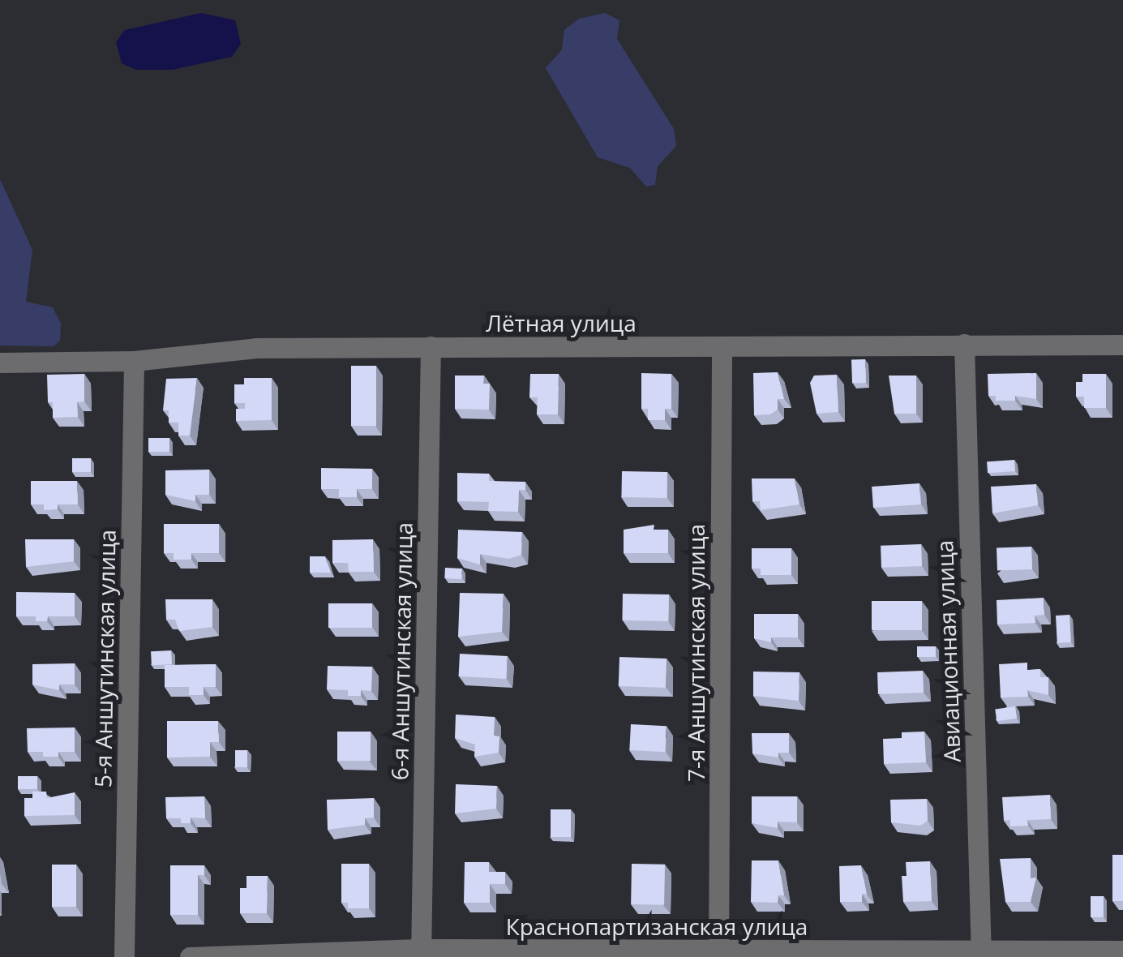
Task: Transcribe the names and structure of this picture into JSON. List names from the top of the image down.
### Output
{
  "streets": {
    "street": [
      "Лётная улица",
      "6-я Аншутинская улица",
      "Авиационная улица",
      "7-я Аншутинская улица",
      "5-я Аншутинская улица",
      "Краснопартизанская улица"
    ]
  },
  "crossings": [
    ["Лётная улица", "6-я Аншутинская улица"],
    ["Лётная улица", "Авиационная улица"],
    ["Лётная улица", "7-я Аншутинская улица"],
    ["Лётная улица", "5-я Аншутинская улица"],
    ["6-я Аншутинская улица", "Краснопартизанская улица"],
    ["Авиационная улица", "Краснопартизанская улица"],
    ["7-я Аншутинская улица", "Краснопартизанская улица"]
  ]
}
